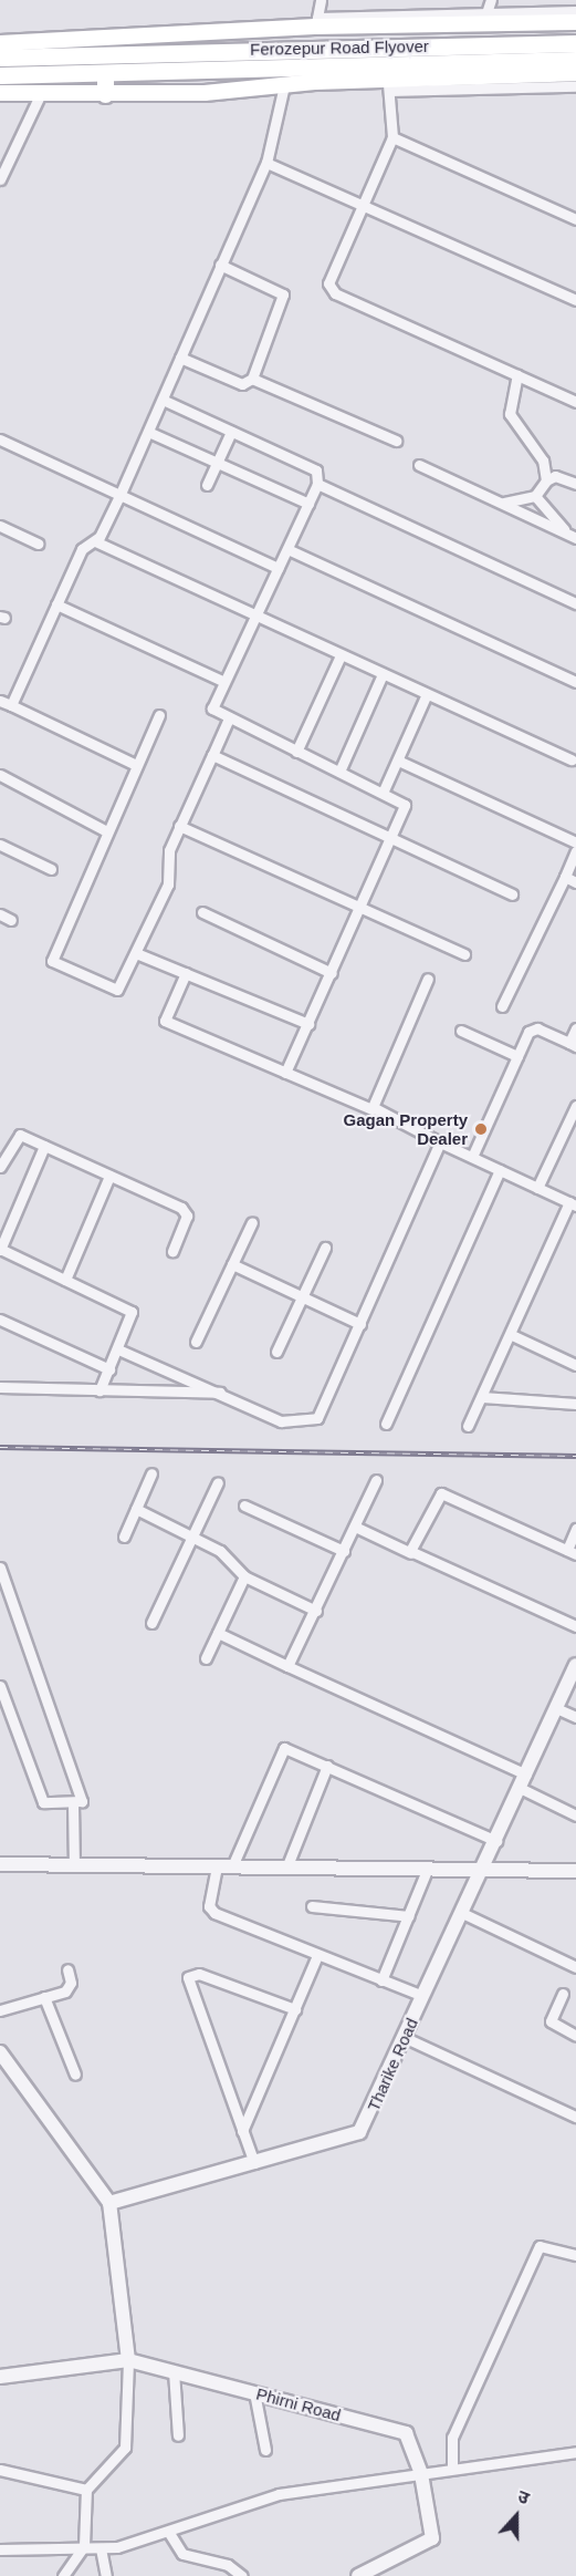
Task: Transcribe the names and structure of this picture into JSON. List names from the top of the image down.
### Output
{
  "streets": {
    "highway": ["Ferozepur Road Flyover"],
    "street": ["Tharike Road", "Phirni Road"]
  },
  "places": ["Gagan Property Dealer"],
  "north": "top"
}
